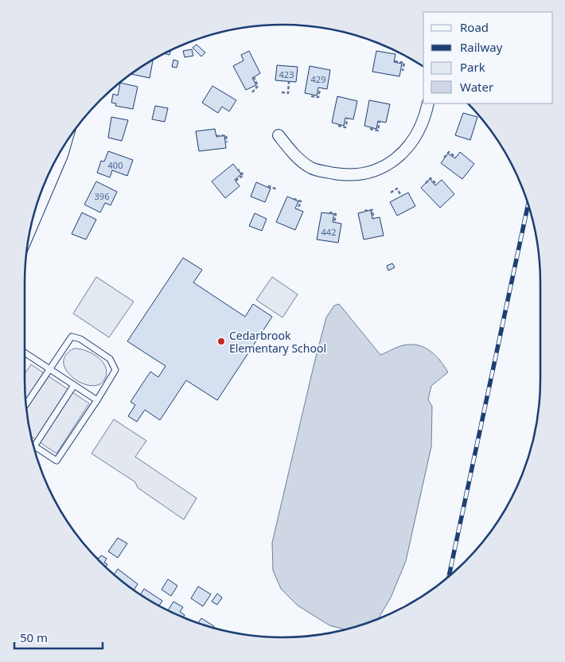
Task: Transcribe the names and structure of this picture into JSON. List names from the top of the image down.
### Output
{
  "places": ["Cedarbrook Elementary School"],
  "house_numbers": [
    "423",
    "429",
    "400",
    "396",
    "442"
  ],
  "legend": [
    "Road",
    "Railway",
    "Park",
    "Water"
  ],
  "scale_bar": "50 m"
}
